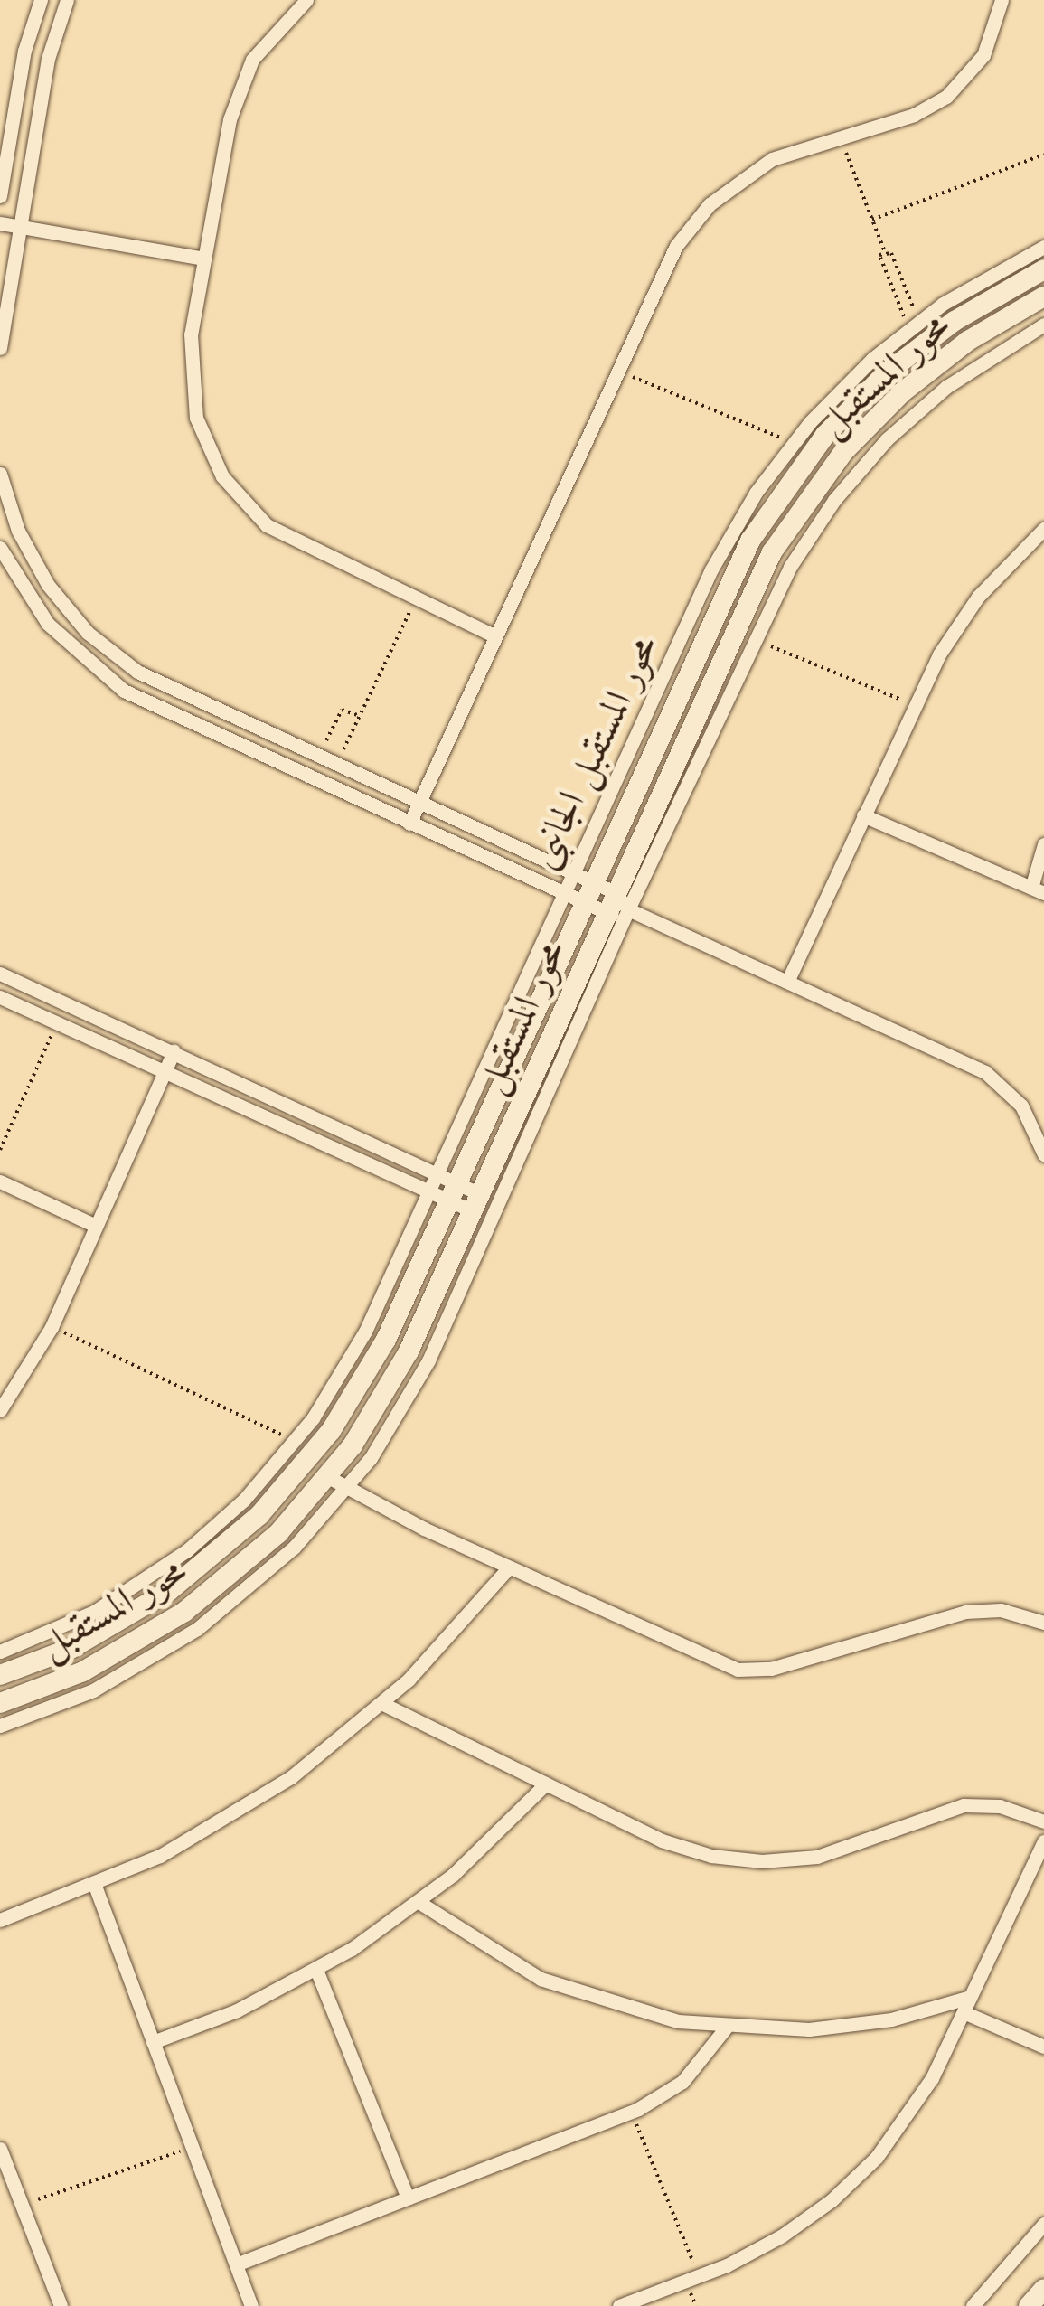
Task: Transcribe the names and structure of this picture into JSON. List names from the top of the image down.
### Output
{
  "streets": {
    "street": ["محور المستقبل", "محور المستقبل الجانبى"]
  },
  "crossings": [
    ["محور المستقبل", "محور المستقبل الجانبى"]
  ]
}
